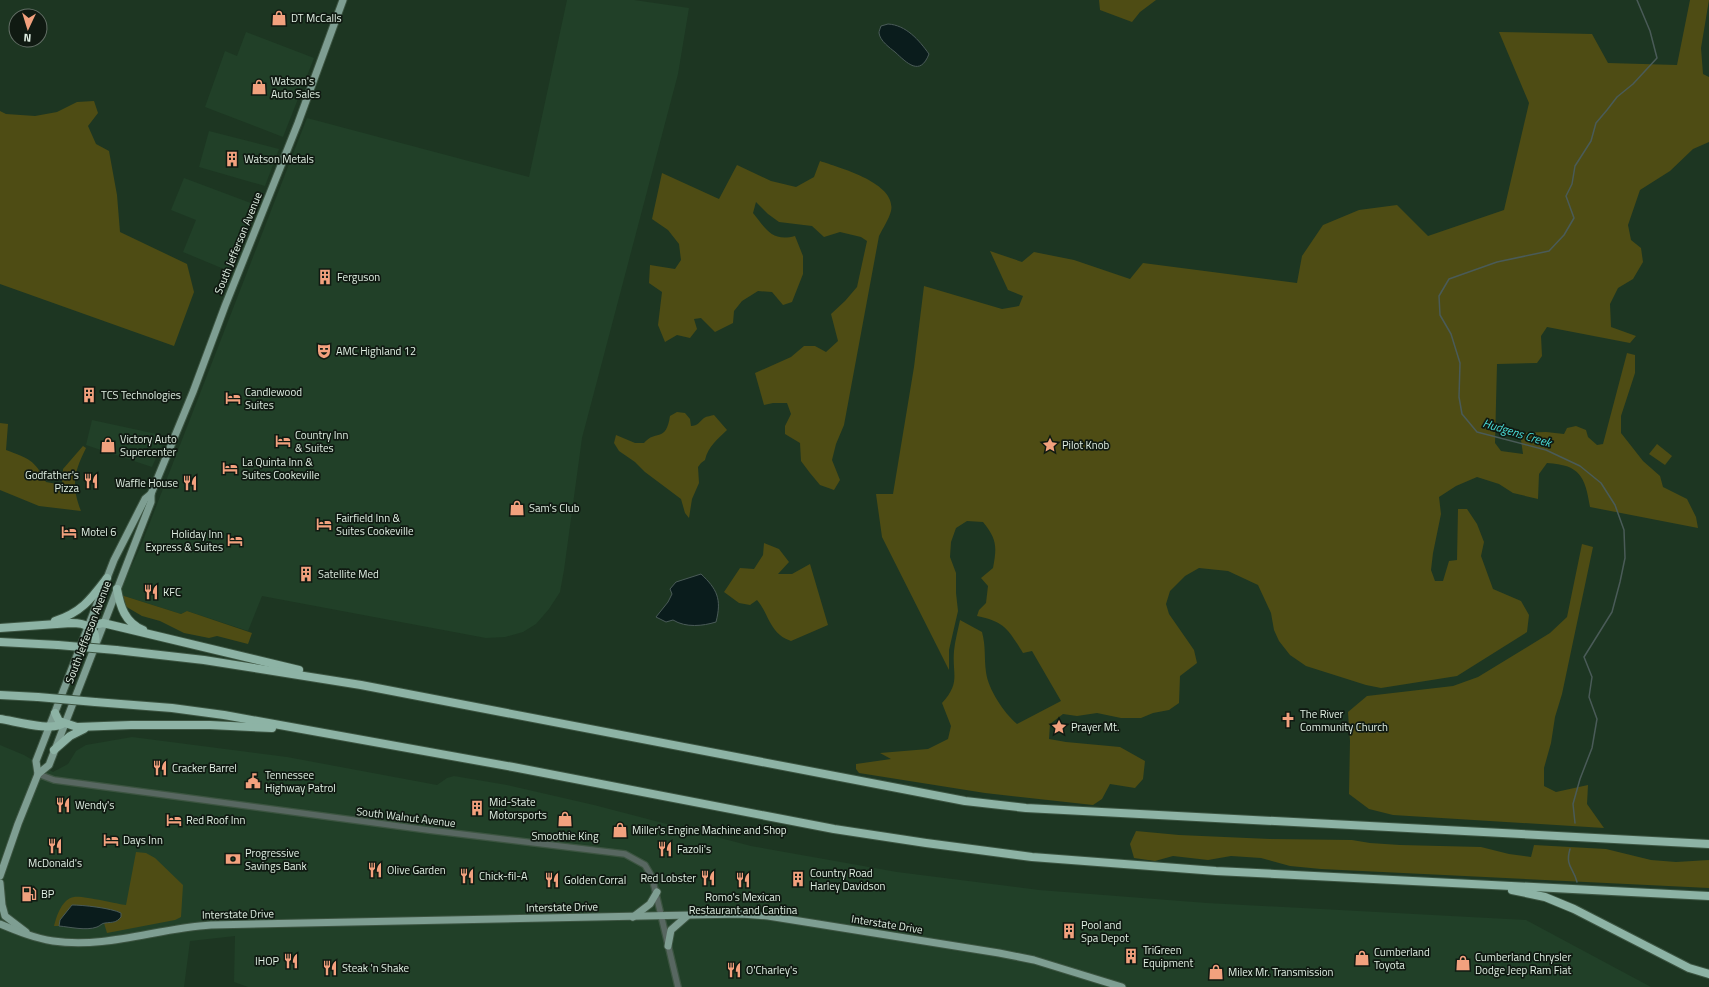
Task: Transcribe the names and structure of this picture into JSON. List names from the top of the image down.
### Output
{
  "streets": {
    "main road": ["South Jefferson Avenue", "Interstate Drive"],
    "street": ["South Walnut Avenue"]
  },
  "crossings": [
    ["South Jefferson Avenue", "South Walnut Avenue"],
    ["South Walnut Avenue", "Interstate Drive"]
  ],
  "water": ["Hudgens Creek"],
  "places": {
    "shop": [
      "DT McCalls",
      "Watson's Auto Sales",
      "Victory Auto Supercenter",
      "Sam's Club",
      "Smoothie King",
      "Miller's Engine Machine and Shop",
      "Cumberland Toyota",
      "Cumberland Chrysler Dodge Jeep Ram Fiat",
      "Milex Mr. Transmission"
    ],
    "building": [
      "Watson Metals",
      "Ferguson",
      "TCS Technologies",
      "Satellite Med",
      "Mid-State Motorsports",
      "Country Road Harley Davidson",
      "Pool and Spa Depot",
      "TriGreen Equipment"
    ],
    "theatre": ["AMC Highland 12"],
    "hotel": [
      "Candlewood Suites",
      "Country Inn & Suites",
      "La Quinta Inn & Suites Cookeville",
      "Fairfield Inn & Suites Cookeville",
      "Motel 6",
      "Holiday Inn Express & Suites",
      "Red Roof Inn",
      "Days Inn"
    ],
    "place": ["Pilot Knob", "Prayer Mt."],
    "restaurant": [
      "Godfather's Pizza",
      "Waffle House",
      "KFC",
      "Cracker Barrel",
      "Wendy's",
      "McDonald's",
      "Fazoli's",
      "Olive Garden",
      "Chick-fil-A",
      "Red Lobster",
      "Golden Corral",
      "Romo's Mexican Restaurant and Cantina",
      "IHOP",
      "Steak 'n Shake",
      "O'Charley's"
    ],
    "church": ["The River Community Church"],
    "public building": ["Tennessee Highway Patrol"],
    "bank": ["Progressive Savings Bank"],
    "fuel station": ["BP"]
  },
  "north": "bottom"
}
